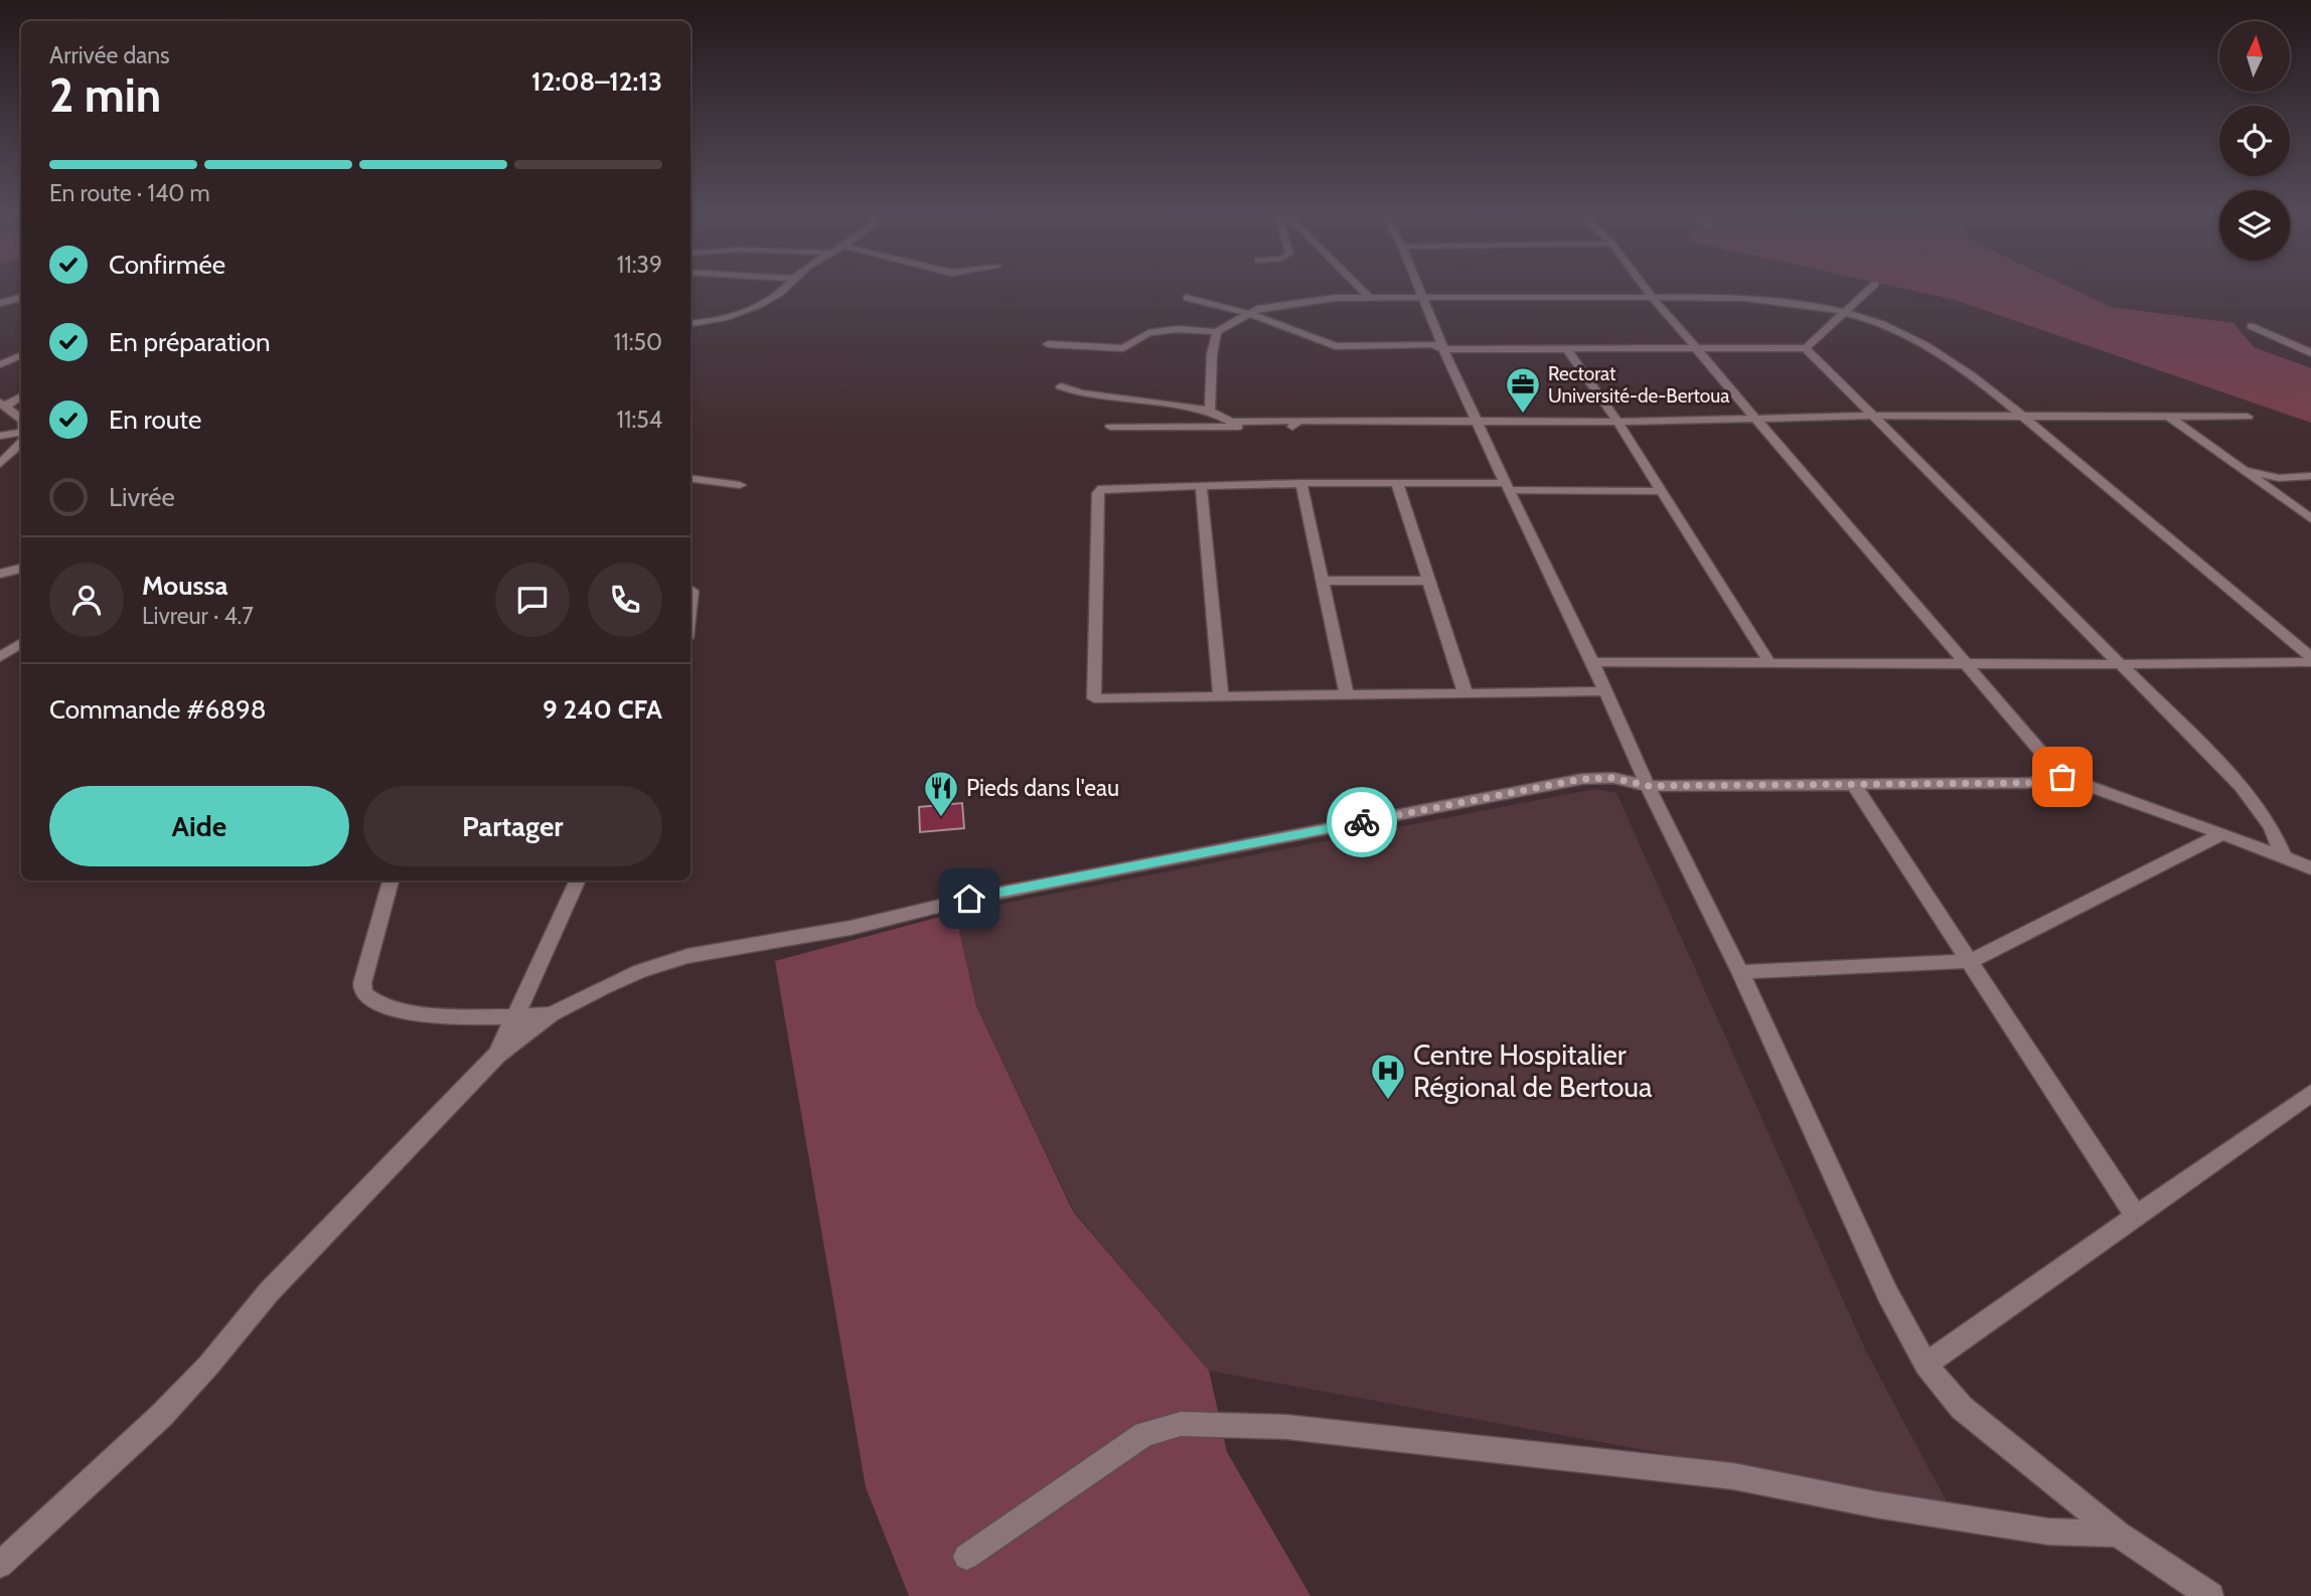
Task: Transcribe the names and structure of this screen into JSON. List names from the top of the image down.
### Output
{
  "places": {
    "office": ["Rectorat Université-de-Bertoua"],
    "restaurant": ["Pieds dans l'eau"],
    "hospital": ["Centre Hospitalier Régional de Bertoua"]
  },
  "north": "top",
  "page": {
    "heading": ["2 min", "Arrivée dans", "12:08–12:13"],
    "panel": [
      "Moussa",
      "Livreur · 4.7",
      "Commande #6898",
      "9 240 CFA"
    ],
    "bar": "En route · 140 m",
    "list": [
      ["Confirmée", "11:39"],
      ["En préparation", "11:50"],
      ["En route", "11:54"],
      "Livrée"
    ],
    "buttons": ["Aide", "Partager"]
  }
}
